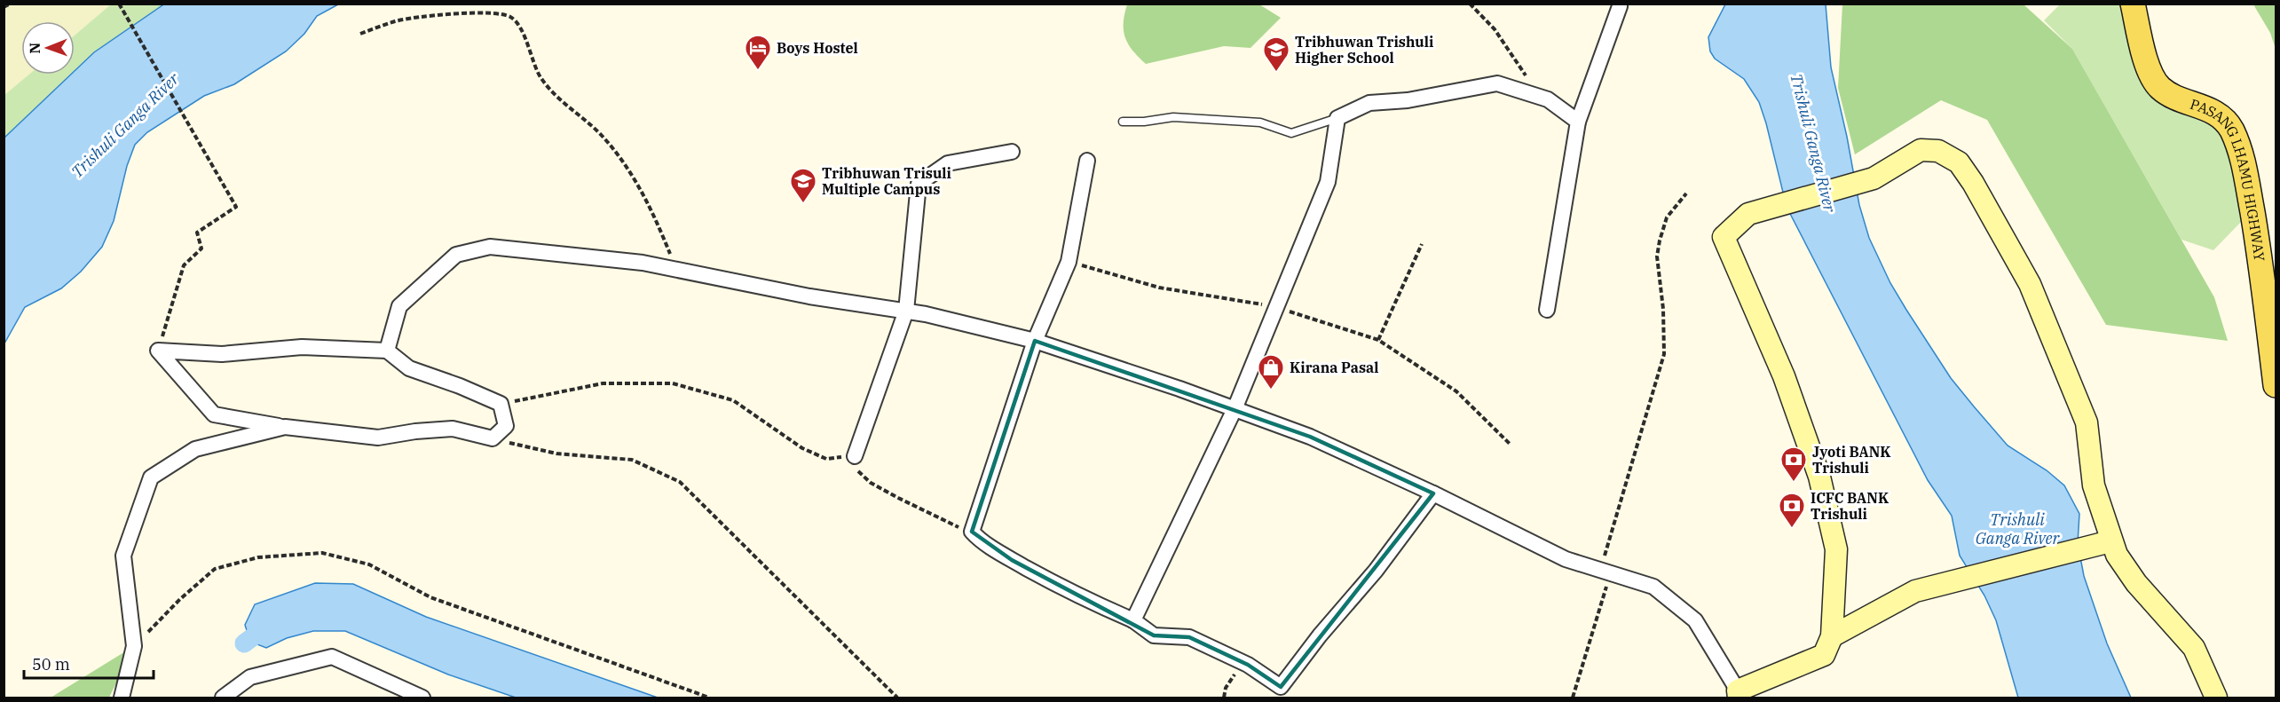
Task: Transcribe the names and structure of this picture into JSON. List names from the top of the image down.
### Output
{
  "streets": {
    "main road": ["PASANG LHAMU HIGHWAY"]
  },
  "water": ["Trishuli Ganga River"],
  "places": {
    "hotel": ["Boys Hostel"],
    "school or university": ["Tribhuwan Trishuli Higher School", "Tribhuwan Trisuli Multiple Campus"],
    "shop": ["Kirana Pasal"],
    "bank": ["Jyoti BANK Trishuli", "ICFC BANK Trishuli"]
  },
  "scale_bar": "50 m",
  "north": "left"
}
